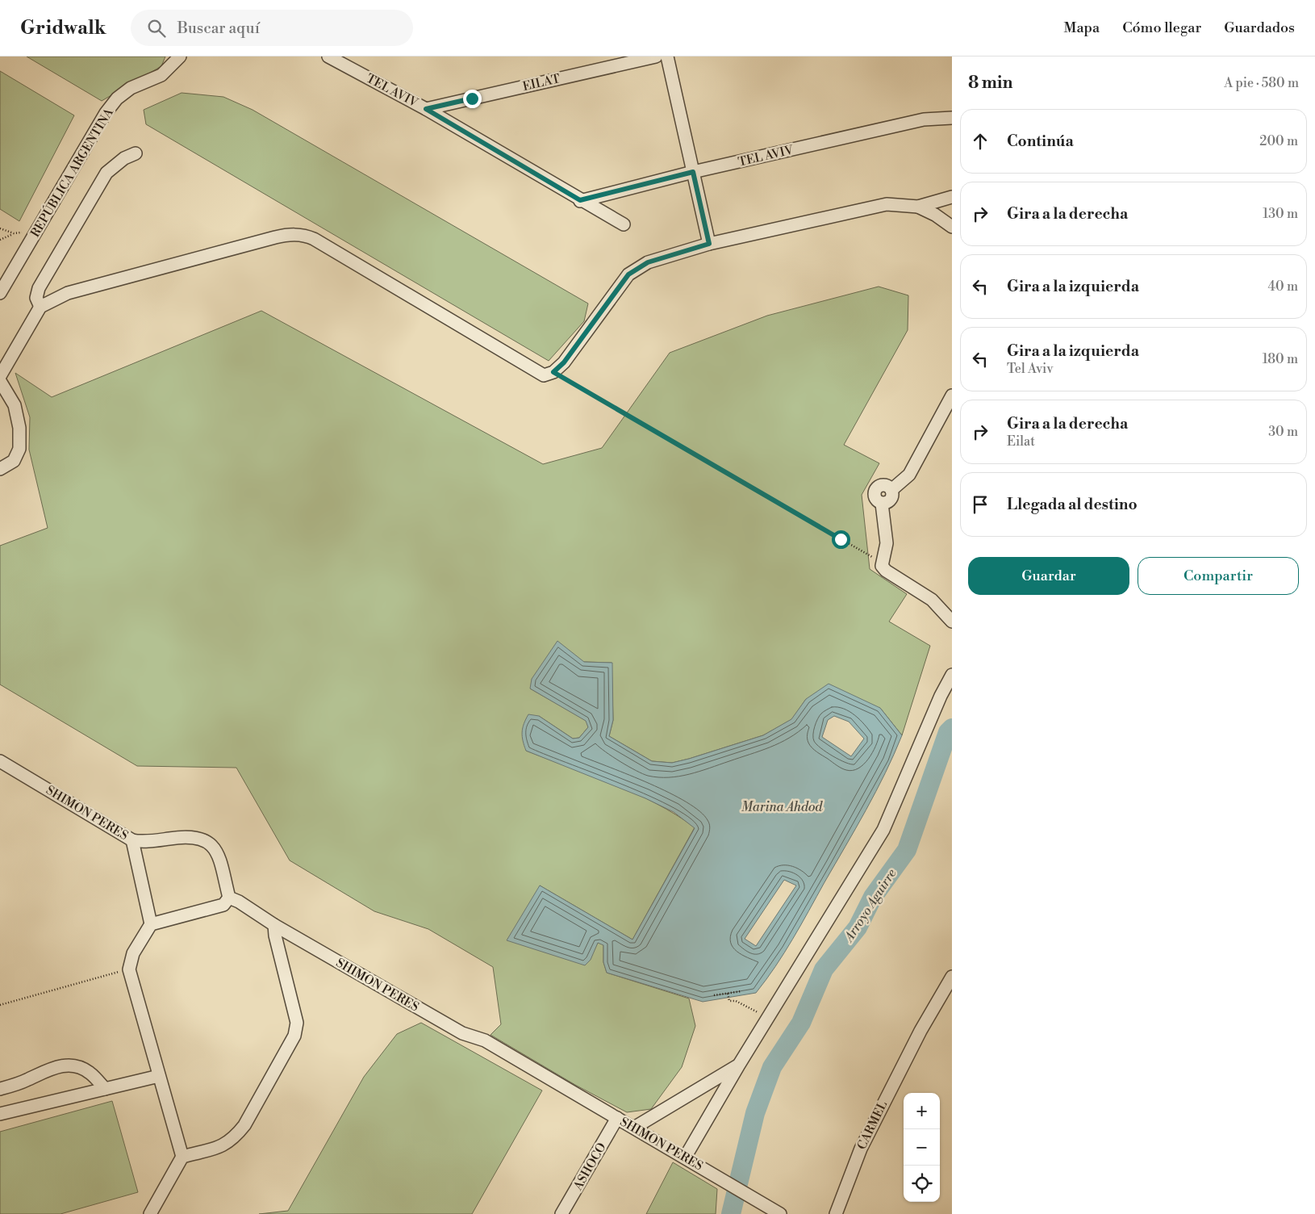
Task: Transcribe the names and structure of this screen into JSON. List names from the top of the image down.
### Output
{
  "streets": {
    "street": [
      "EILAT",
      "TEL AVIV",
      "REPÚBLICA ARGENTINA",
      "SHIMON PERES",
      "CARMEL",
      "ASHOCO"
    ]
  },
  "crossings": [
    ["EILAT", "TEL AVIV"],
    ["SHIMON PERES", "ASHOCO"]
  ],
  "water": ["Marina Ahdod", "Arroyo Aguirre"],
  "page": {
    "header": "Gridwalk",
    "search": "Buscar aquí",
    "nav": ["Mapa", "Cómo llegar", "Guardados"],
    "heading": ["8 min", "A pie · 580 m"],
    "list": [
      ["Continúa", "200 m"],
      ["Gira a la derecha", "130 m"],
      ["Gira a la izquierda", "40 m"],
      ["Gira a la izquierda", "Tel Aviv", "180 m"],
      ["Gira a la derecha", "Eilat", "30 m"],
      "Llegada al destino"
    ],
    "buttons": ["Guardar", "Compartir"],
    "map_buttons": ["+", "−"]
  }
}
